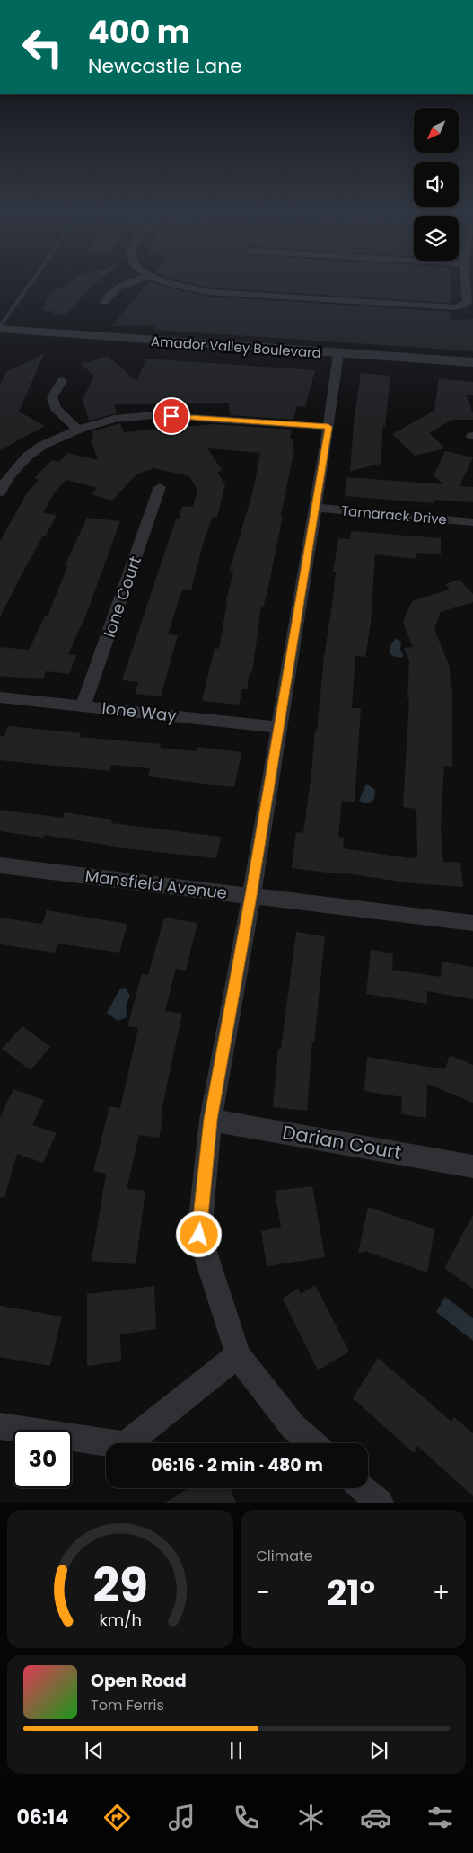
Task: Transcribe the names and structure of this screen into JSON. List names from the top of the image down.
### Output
{
  "streets": {
    "street": [
      "Amador Valley Boulevard",
      "Tamarack Drive",
      "Ione Court",
      "Ione Way",
      "Mansfield Avenue",
      "Darian Court"
    ]
  },
  "crossings": [
    ["Ione Court", "Ione Way"]
  ],
  "north": "bottom left",
  "page": {
    "turn": ["400 m", "Newcastle Lane"],
    "limit": "30",
    "trip": "06:16 · 2 min · 480 m",
    "tile": "Climate",
    "heat": ["−", "21°", "+"],
    "song": ["Open Road", "Tom Ferris"],
    "tabs": "06:14",
    "gauge": ["29", "km/h"]
  }
}
